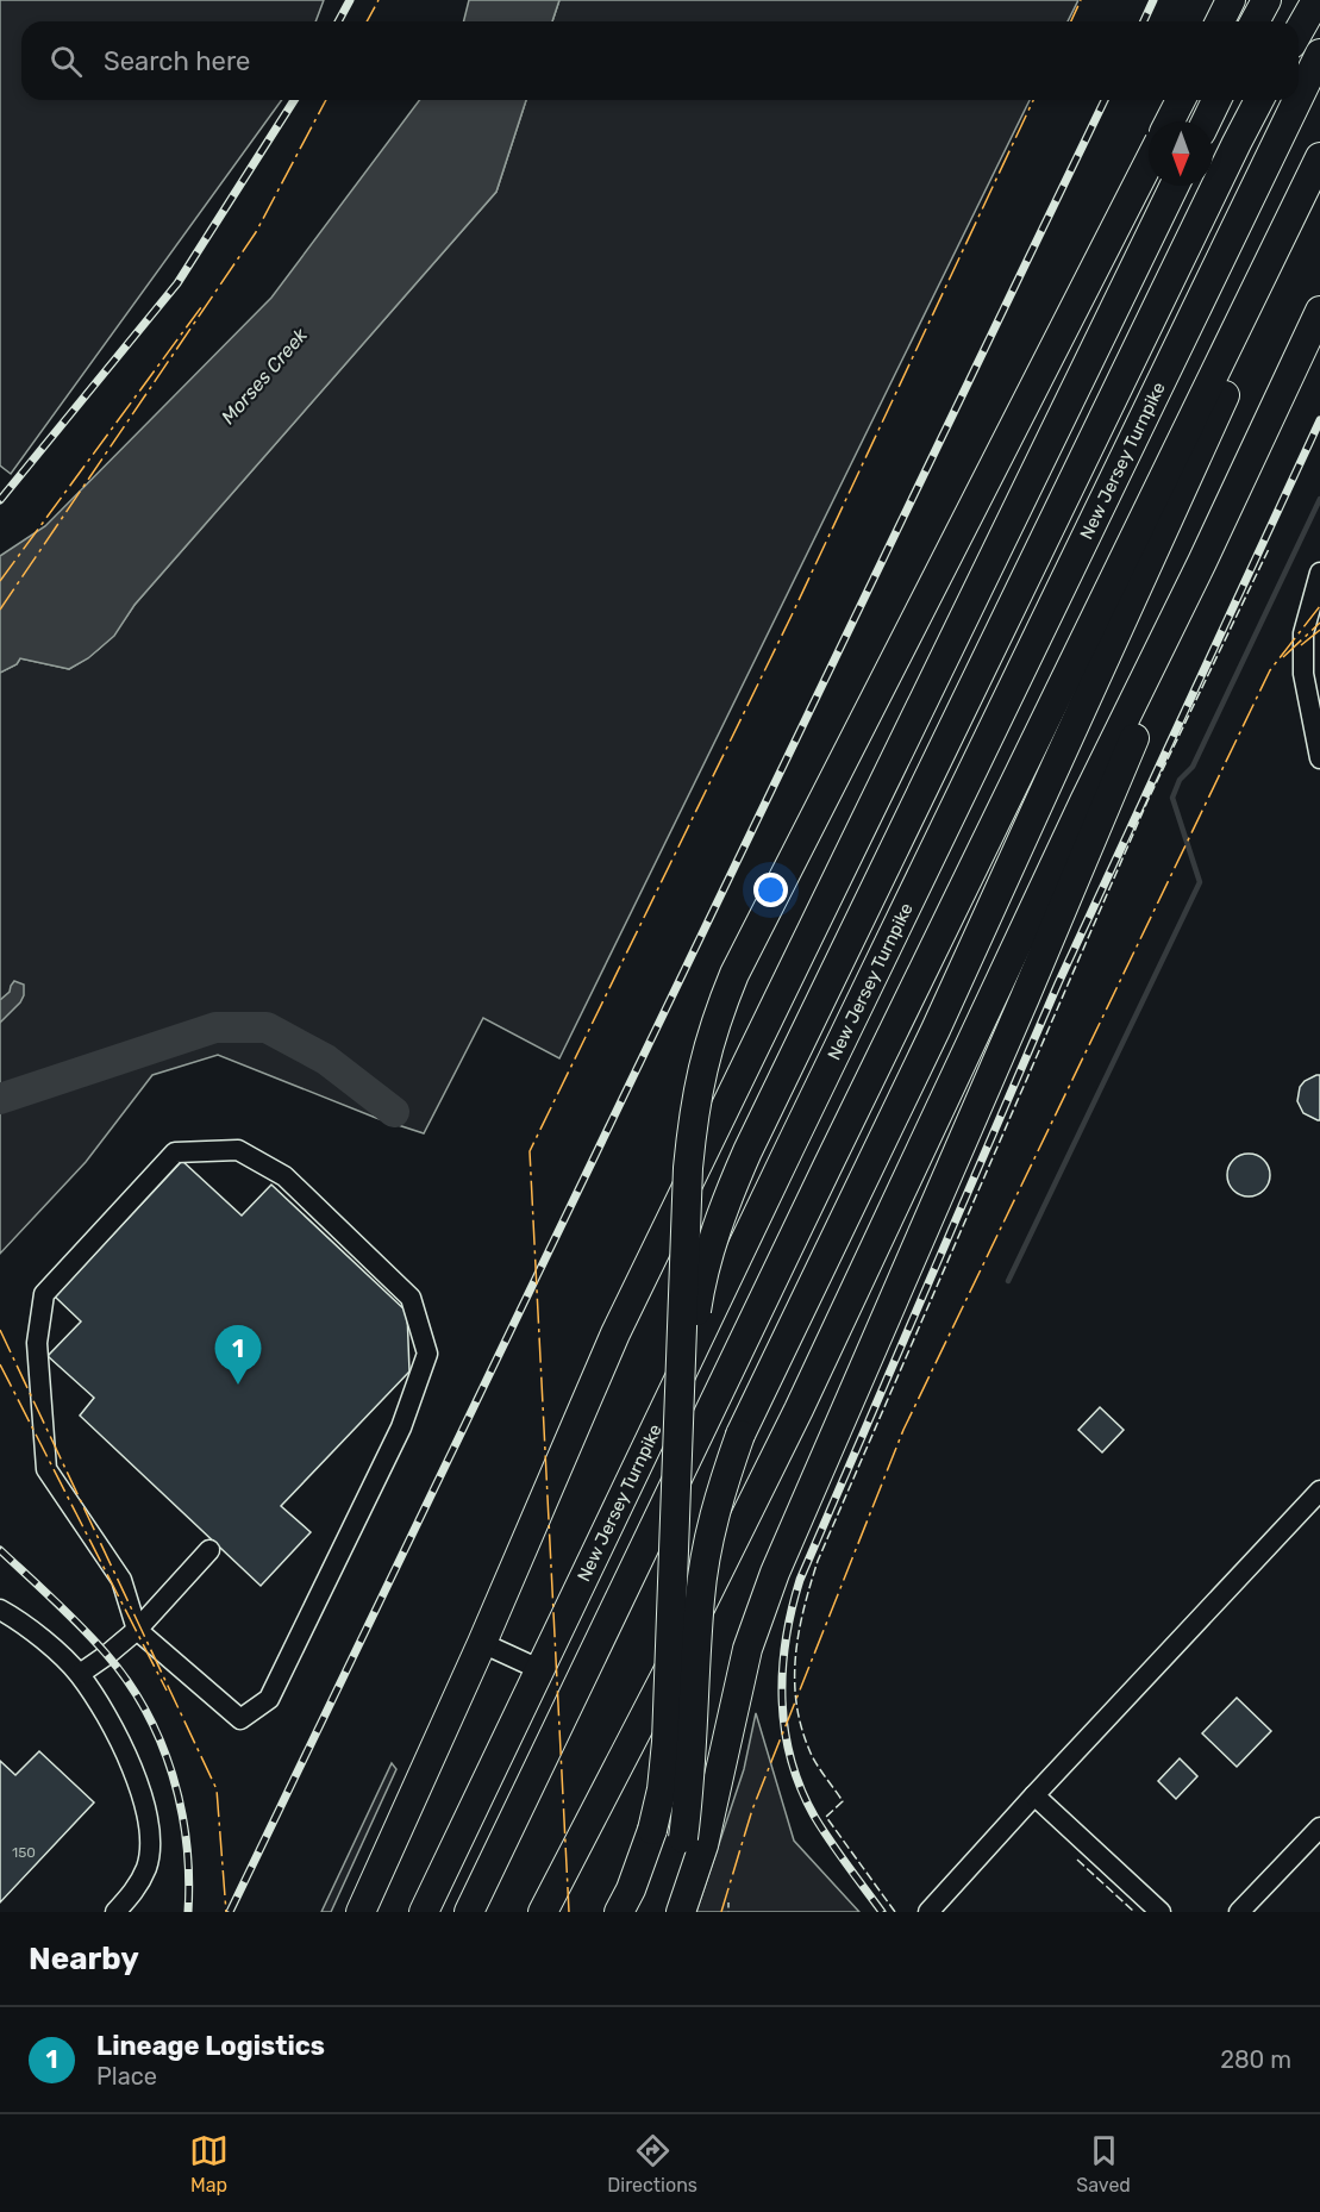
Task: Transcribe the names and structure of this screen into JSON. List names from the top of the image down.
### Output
{
  "streets": {
    "highway": ["New Jersey Turnpike"]
  },
  "water": ["Morses Creek"],
  "house_numbers": ["150"],
  "north": "bottom",
  "page": {
    "search": "Search here",
    "pins": "1",
    "heading": "Nearby",
    "list": [
      {
        "mark": "1",
        "name": "Lineage Logistics",
        "note": "Place",
        "value": "280 m"
      }
    ],
    "nav": ["Map", "Directions", "Saved"]
  }
}
